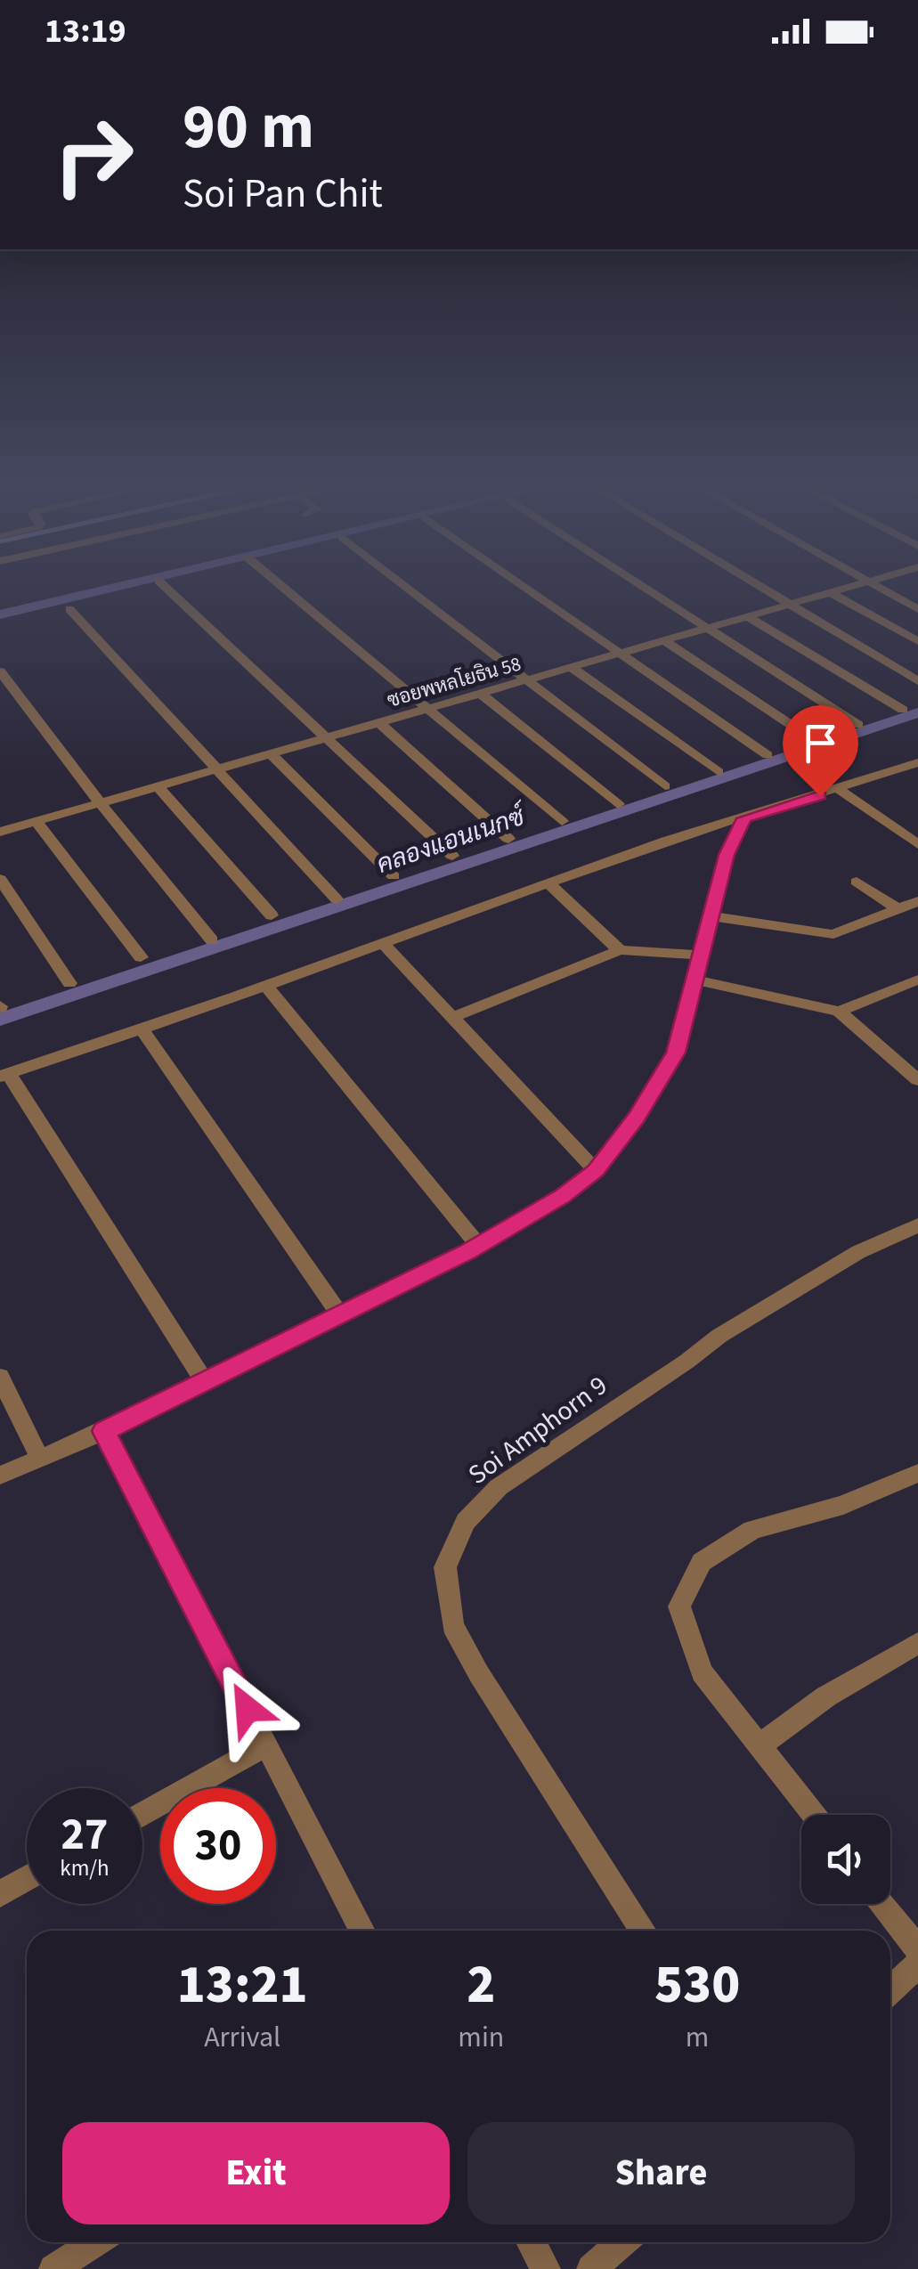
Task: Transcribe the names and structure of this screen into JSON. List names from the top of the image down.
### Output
{
  "streets": {
    "street": ["ซอยพหลโยธิน 58", "Soi Amphorn 9"]
  },
  "water": ["คลองแอนเนกซ์"],
  "page": {
    "status": "13:19",
    "turn": ["90 m", "Soi Pan Chit"],
    "speed": "27 km/h",
    "limit": "30",
    "eta": [
      "13:21",
      "Arrival",
      "2",
      "min",
      "530",
      "m"
    ],
    "buttons": ["Exit", "Share"]
  }
}
